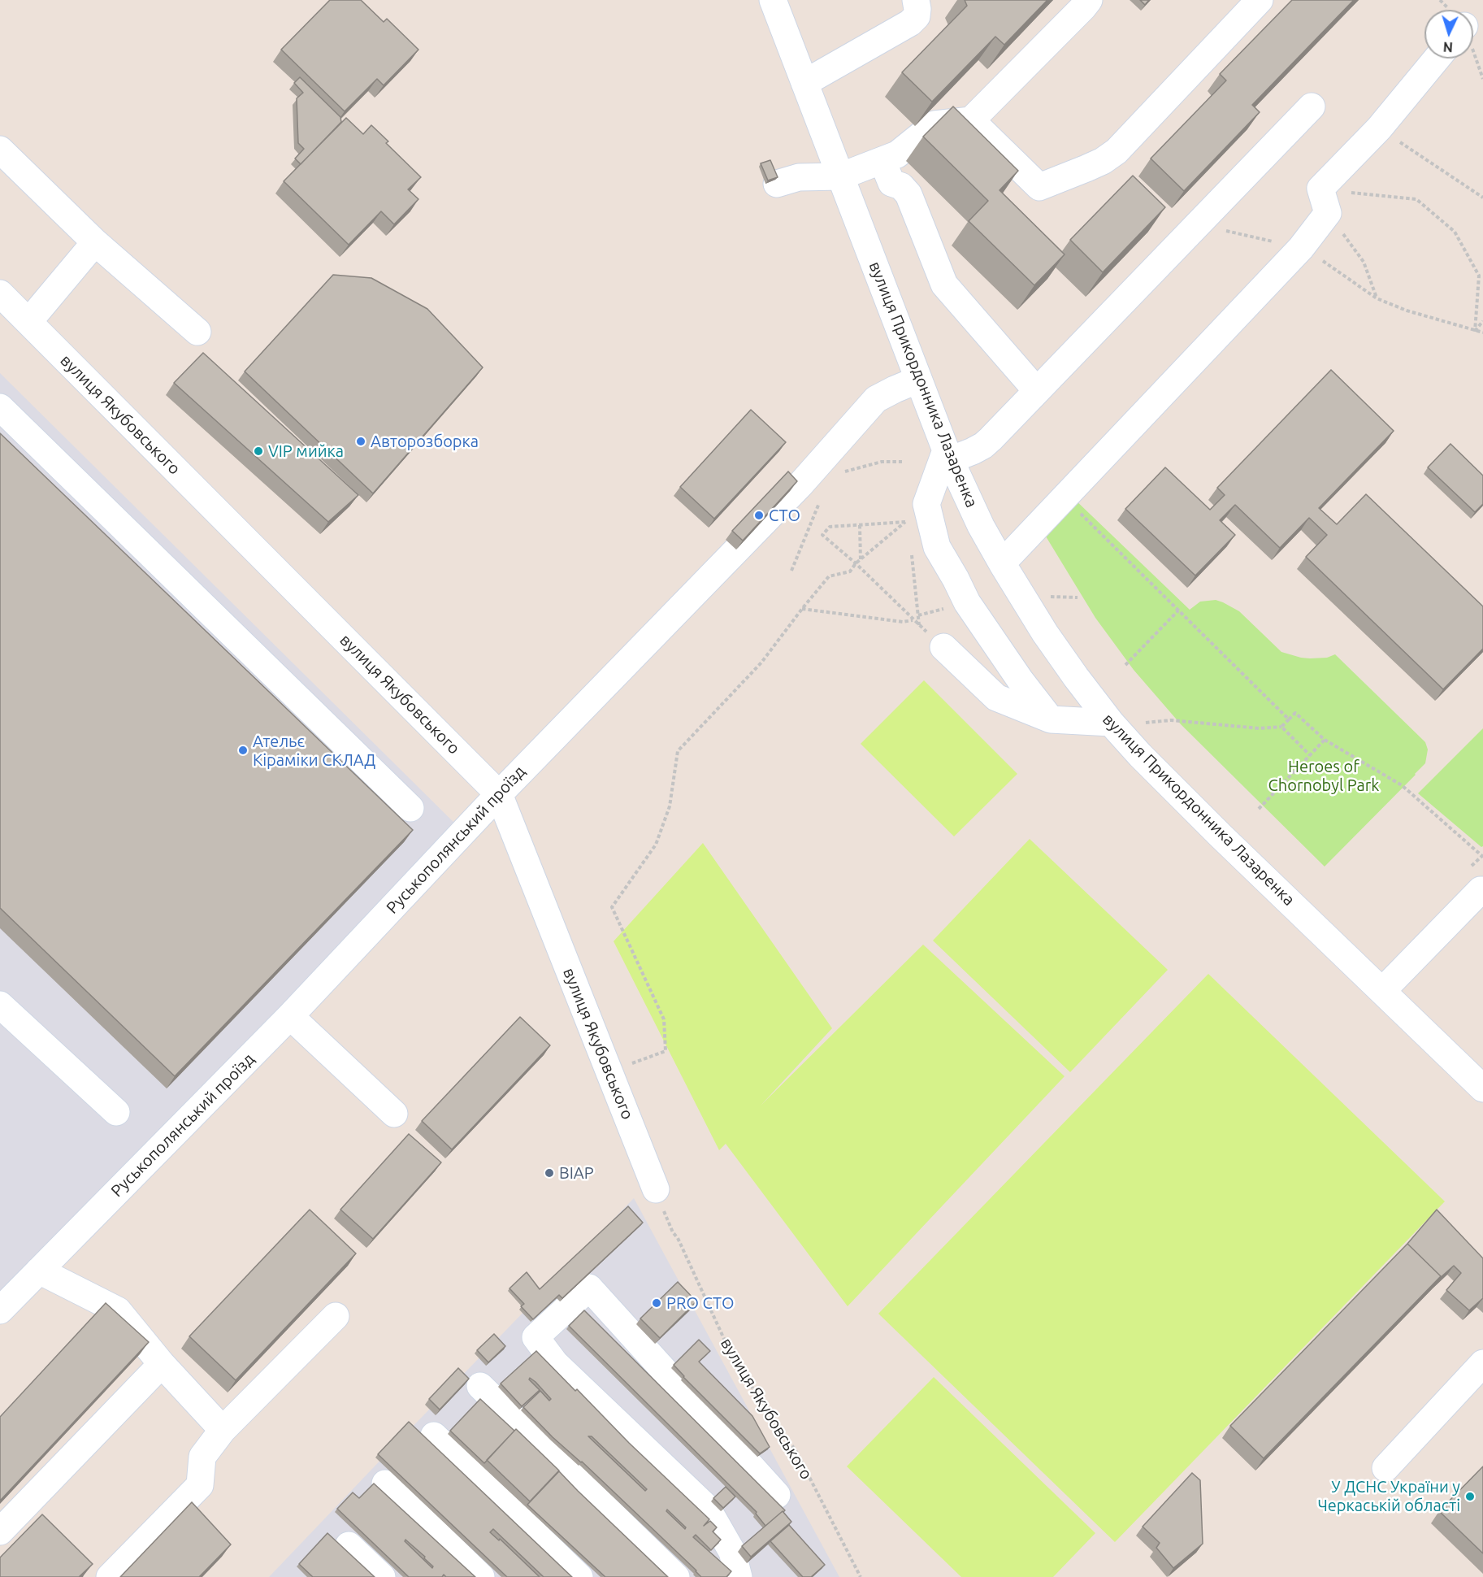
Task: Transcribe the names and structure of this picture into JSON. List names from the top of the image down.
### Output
{
  "streets": {
    "street": ["вулиця Прикордонника Лазаренка", "вулиця Якубовського", "Руськополянський проїзд"]
  },
  "crossings": [
    ["вулиця Прикордонника Лазаренка", "Руськополянський проїзд"],
    ["вулиця Якубовського", "Руськополянський проїзд"]
  ],
  "parks": ["Heroes of Chornobyl Park"],
  "places": [
    "Авторозборка",
    "VIP мийка",
    "СТО",
    "Ательє Кіраміки СКЛАД",
    "ВІАР",
    "PRO СТО",
    "У ДСНС України у Черкаській області"
  ],
  "north": "bottom"
}
